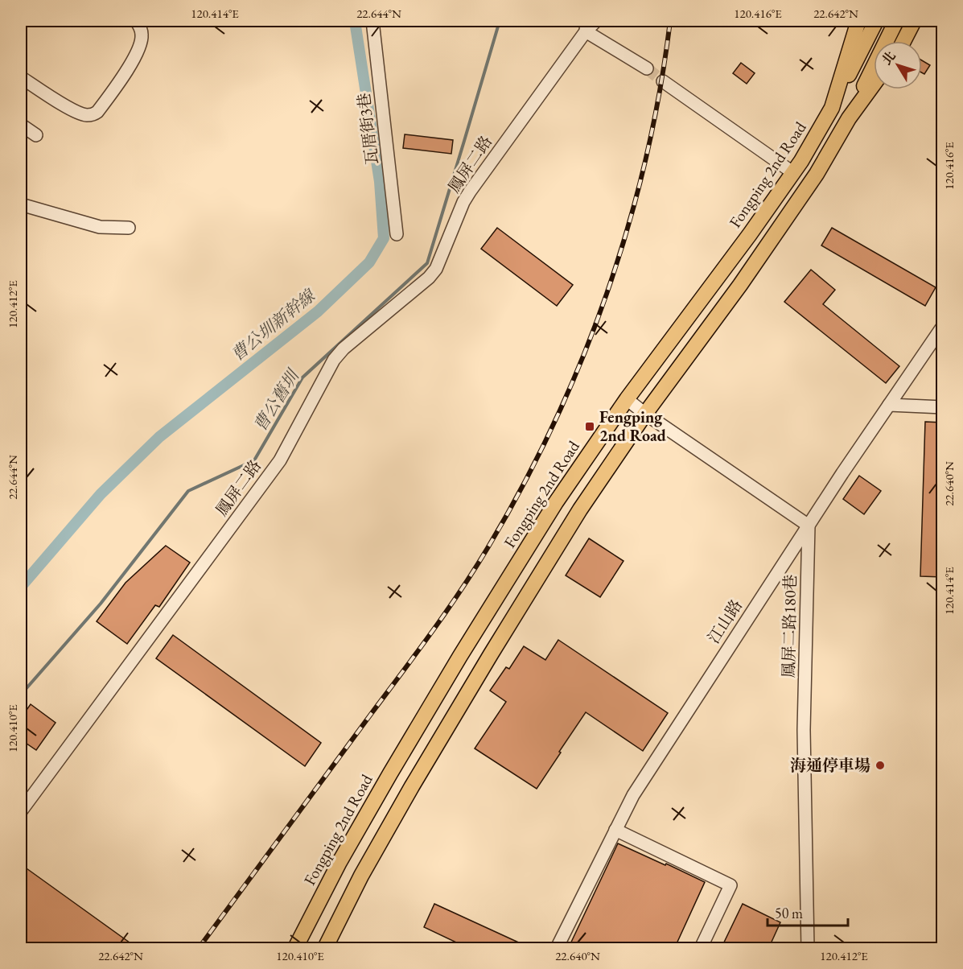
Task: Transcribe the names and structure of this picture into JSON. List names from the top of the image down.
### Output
{
  "streets": {
    "main road": ["Fongping 2nd Road"],
    "street": [
      "瓦厝街3巷",
      "鳳屏二路",
      "江山路",
      "鳳屏二路180巷"
    ]
  },
  "crossings": [
    ["江山路", "鳳屏二路180巷"]
  ],
  "water": ["曹公圳新幹線", "曹公舊圳"],
  "places": {
    "transit": ["Fengping 2nd Road"],
    "other": ["海通停車場"]
  },
  "scale_bar": "50 m",
  "north": "top left",
  "coordinates": [
    "120.414°E",
    "22.644°N",
    "120.416°E",
    "22.642°N",
    "120.412°E",
    "22.640°N",
    "120.410°E"
  ]
}
